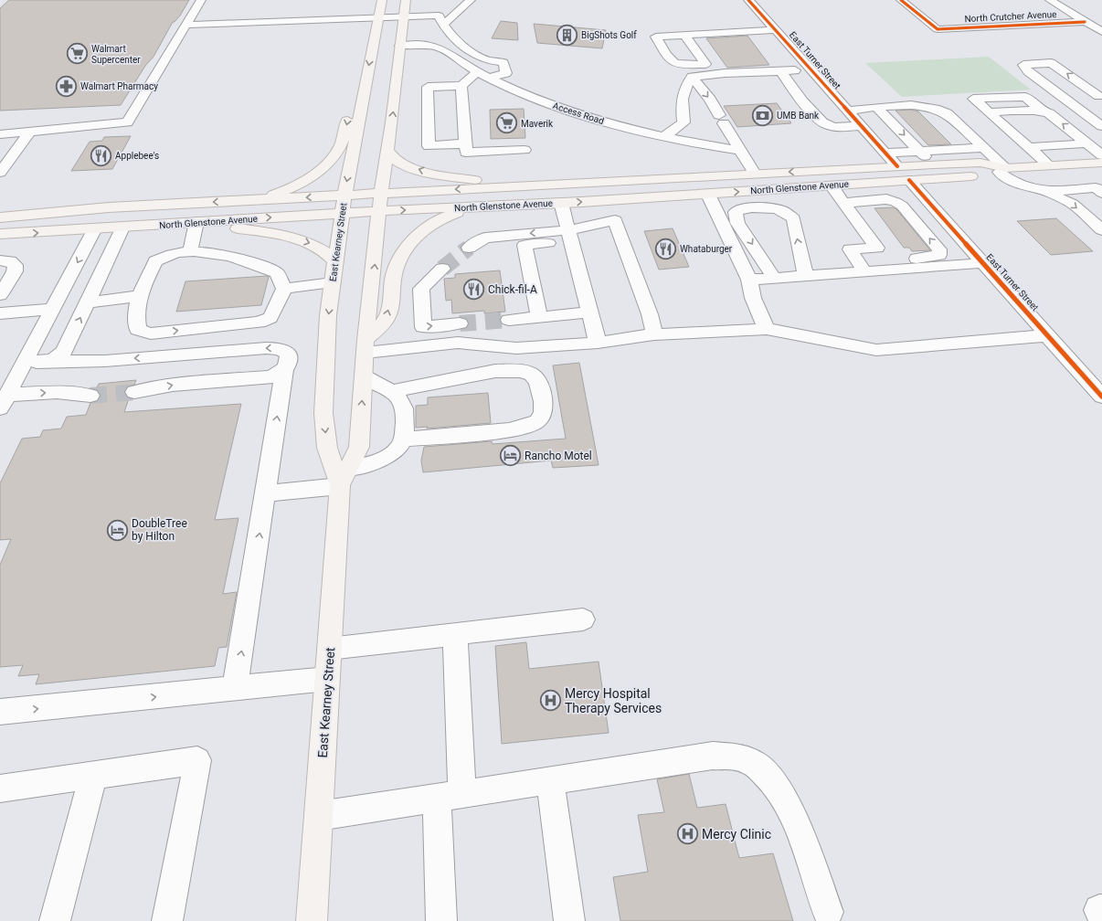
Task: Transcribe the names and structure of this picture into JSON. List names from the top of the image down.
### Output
{
  "streets": {
    "main road": ["North Glenstone Avenue", "East Kearney Street"],
    "street": ["North Crutcher Avenue", "East Turner Street", "Access Road"]
  },
  "crossings": [
    ["East Turner Street", "North Glenstone Avenue"],
    ["Access Road", "East Kearney Street"],
    ["North Glenstone Avenue", "East Kearney Street"]
  ],
  "places": {
    "building": ["BigShots Golf"],
    "supermarket": ["Walmart Supercenter", "Maverik"],
    "pharmacy": ["Walmart Pharmacy"],
    "bank": ["UMB Bank"],
    "restaurant": ["Applebee's", "Whataburger", "Chick-fil-A"],
    "hotel": ["Rancho Motel", "DoubleTree by Hilton"],
    "hospital": ["Mercy Hospital Therapy Services", "Mercy Clinic"]
  }
}
